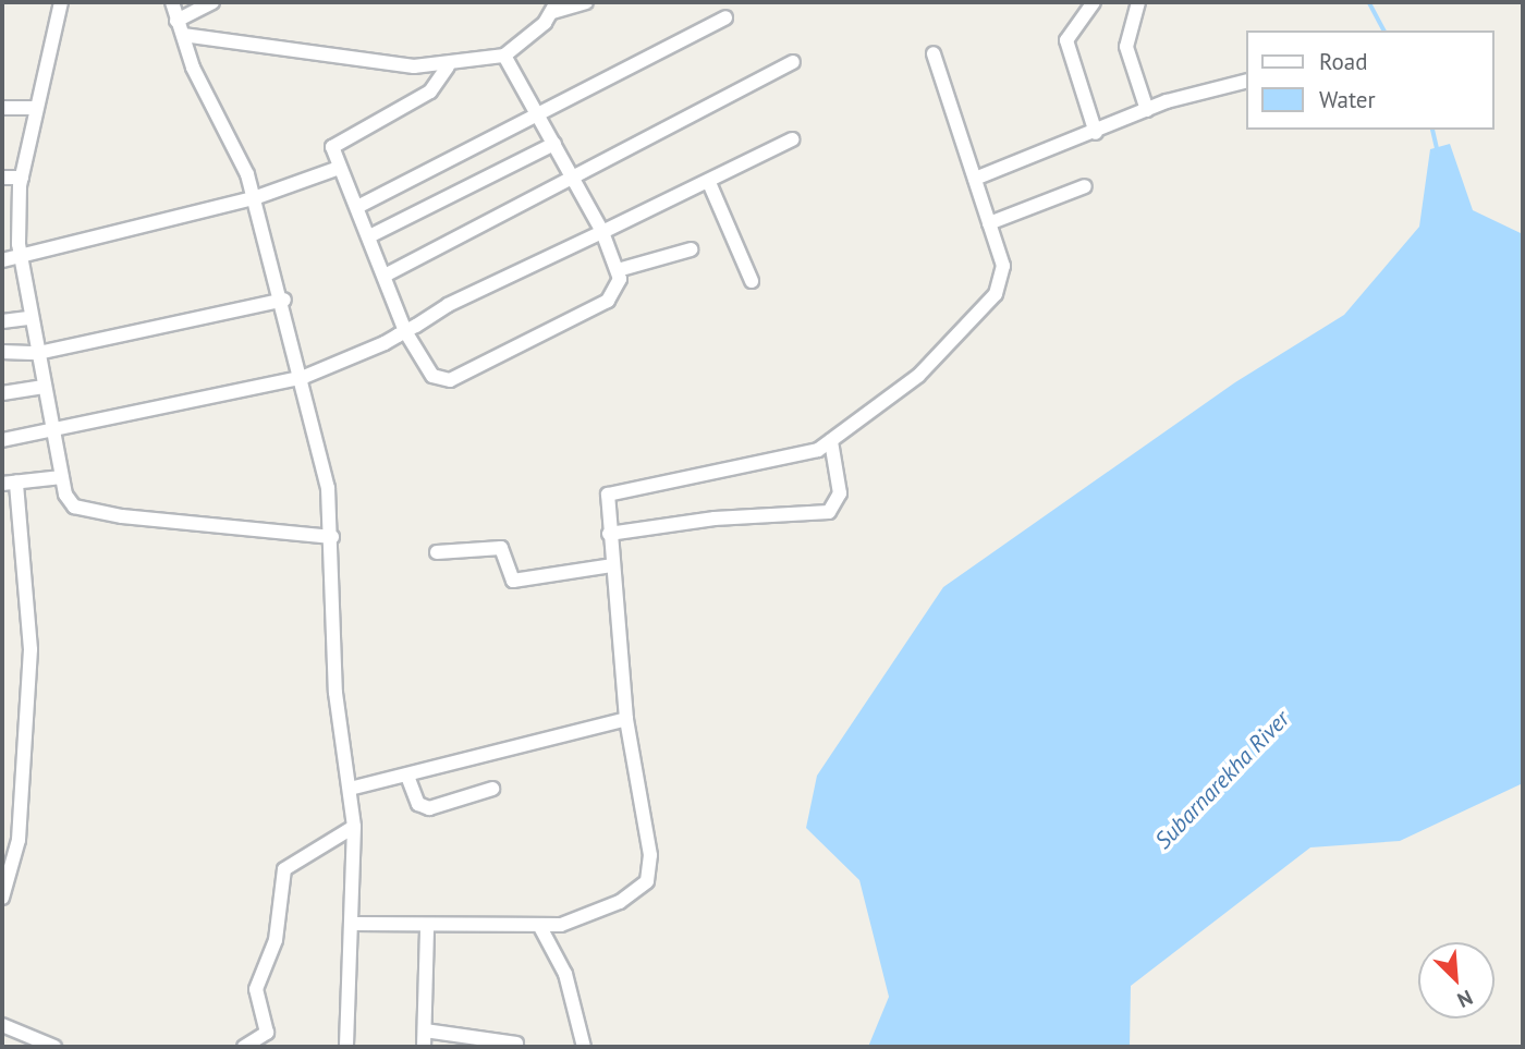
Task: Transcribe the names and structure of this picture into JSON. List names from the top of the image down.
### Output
{
  "water": ["Subarnarekha River"],
  "legend": ["Road", "Water"],
  "north": "bottom right"
}
